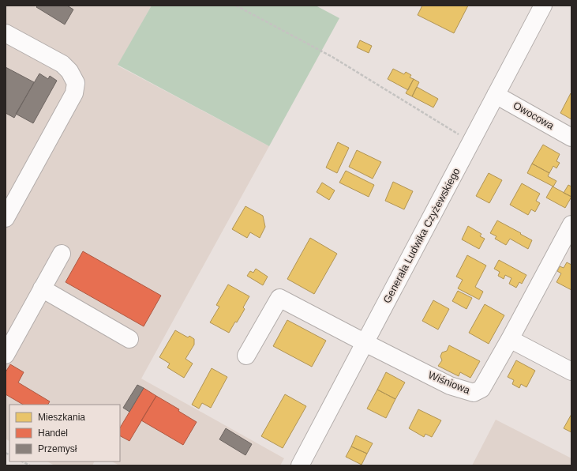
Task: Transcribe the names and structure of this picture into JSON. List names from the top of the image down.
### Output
{
  "streets": {
    "street": ["Owocowa", "Generała Ludwika Czyżewskiego", "Wiśniowa"]
  },
  "crossings": [
    ["Owocowa", "Generała Ludwika Czyżewskiego"],
    ["Generała Ludwika Czyżewskiego", "Wiśniowa"]
  ],
  "legend": ["Mieszkania", "Handel", "Przemysł"]
}
